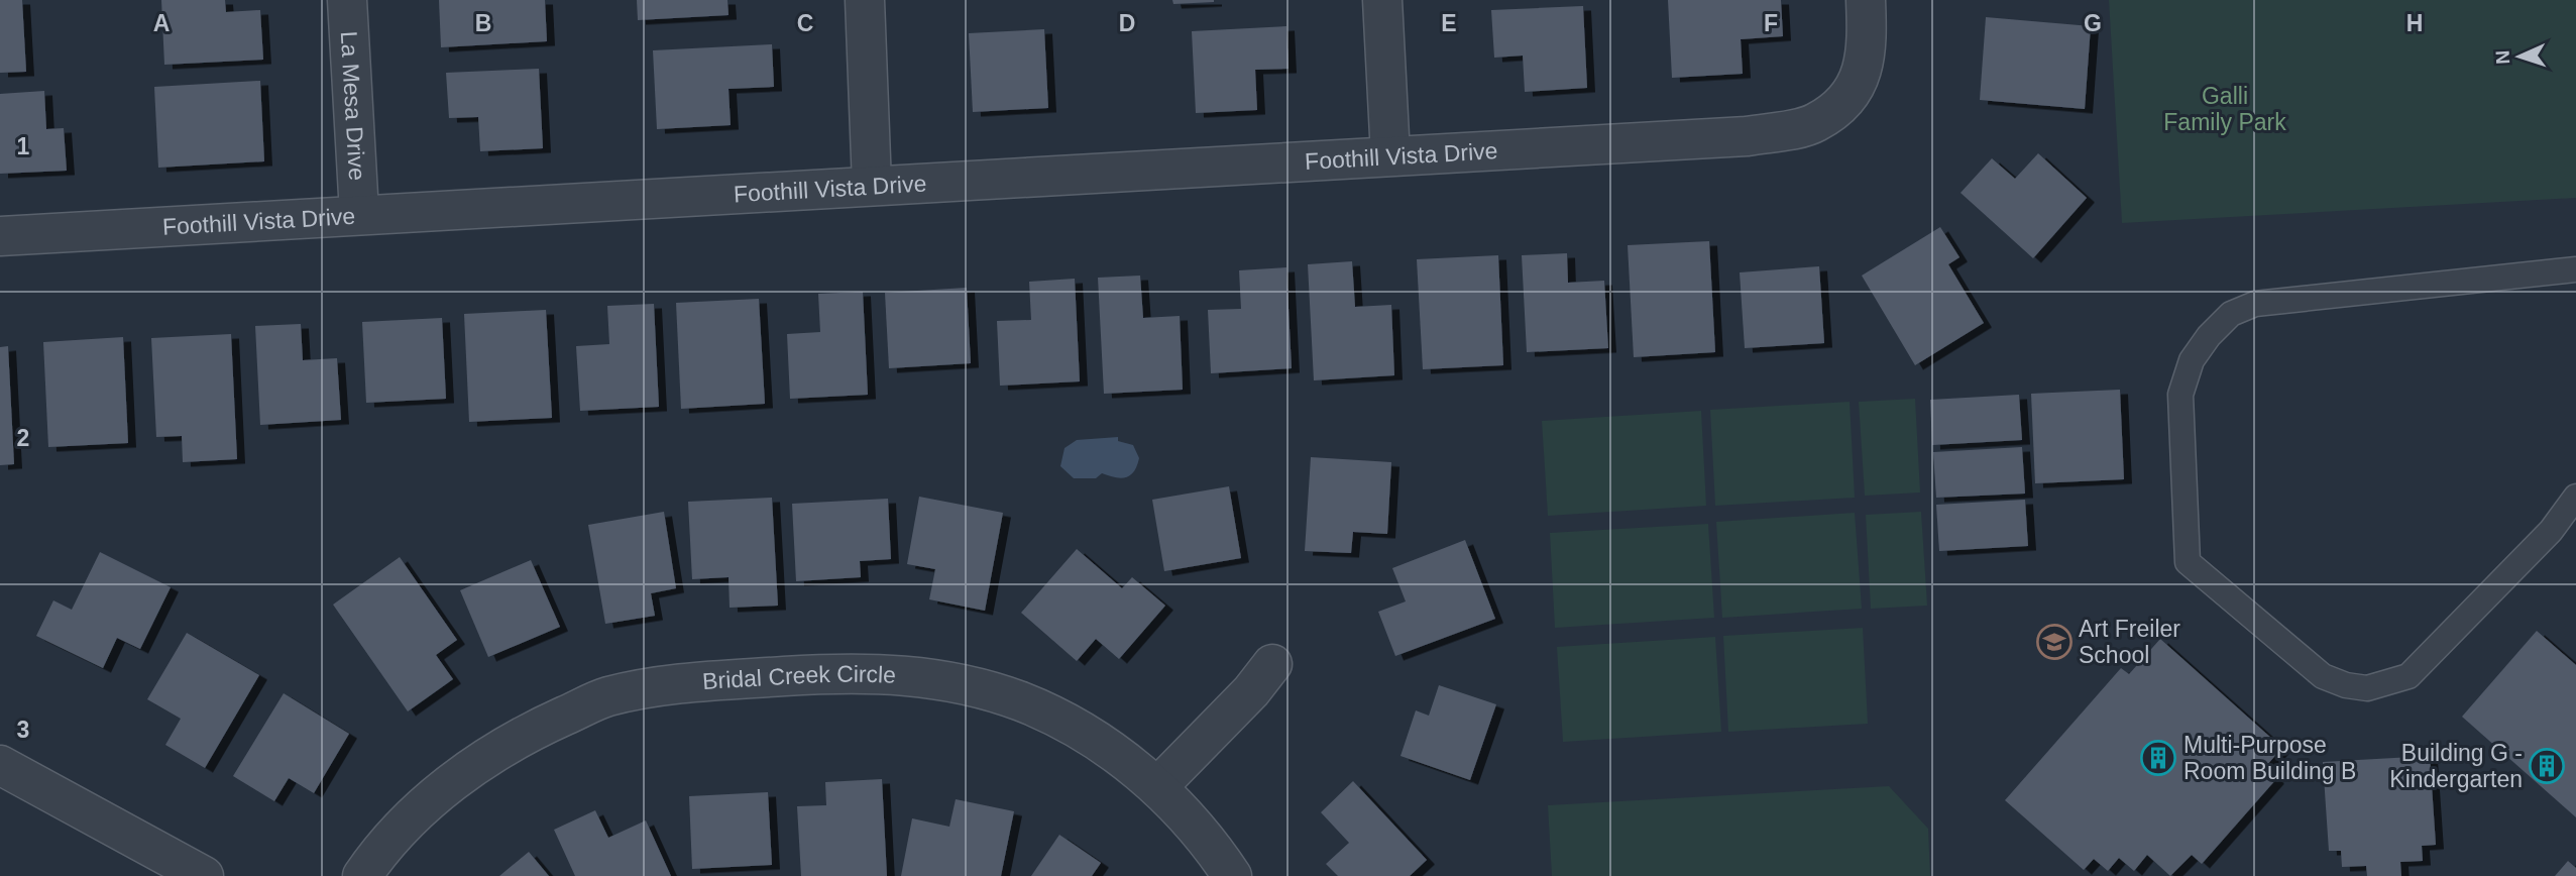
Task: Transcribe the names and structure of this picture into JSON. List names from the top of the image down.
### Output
{
  "streets": {
    "street": ["La Mesa Drive", "Foothill Vista Drive", "Bridal Creek Circle"]
  },
  "crossings": [
    ["La Mesa Drive", "Foothill Vista Drive"]
  ],
  "parks": ["Galli Family Park"],
  "places": {
    "school or university": ["Art Freiler School"],
    "building": ["Multi-Purpose Room Building B", "Building G - Kindergarten"]
  },
  "north": "left",
  "grid": {
    "columns": [
      "A",
      "B",
      "C",
      "D",
      "E",
      "F",
      "G",
      "H"
    ],
    "rows": ["1", "2", "3"]
  }
}
